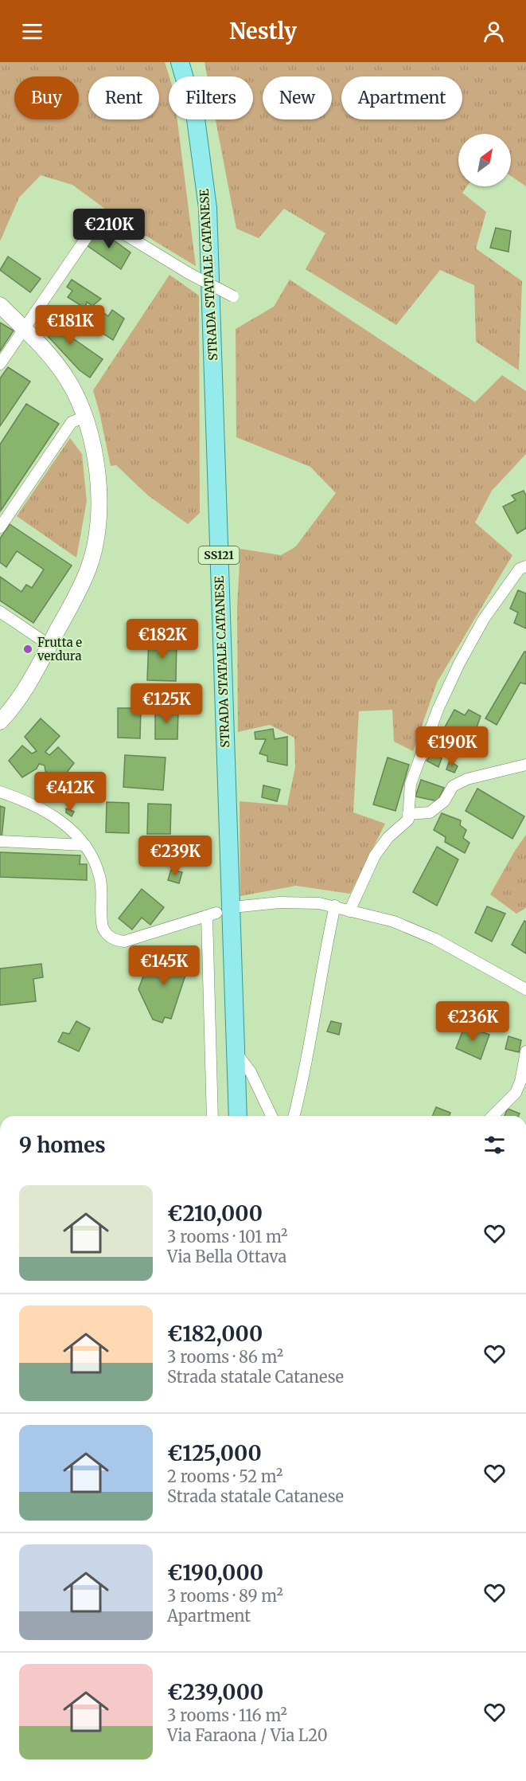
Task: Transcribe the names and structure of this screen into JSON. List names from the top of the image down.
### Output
{
  "streets": {
    "main road": ["STRADA STATALE CATANESE", "SS121"]
  },
  "places": ["Frutta e verdura"],
  "north": "top right",
  "page": {
    "header": "Nestly",
    "chip": [
      "Buy",
      "Rent",
      "Filters",
      "New",
      "Apartment"
    ],
    "price": [
      "€210K",
      "€181K",
      "€182K",
      "€125K",
      "€190K",
      "€412K",
      "€239K",
      "€145K",
      "€236K"
    ],
    "heading": "9 homes",
    "list": [
      {
        "name": "€210,000",
        "note": "3 rooms · 101 m² · Via Bella Ottava"
      },
      {
        "name": "€182,000",
        "note": "3 rooms · 86 m² · Strada statale Catanese"
      },
      {
        "name": "€125,000",
        "note": "2 rooms · 52 m² · Strada statale Catanese"
      },
      {
        "name": "€190,000",
        "note": "3 rooms · 89 m² · Apartment"
      },
      {
        "name": "€239,000",
        "note": "3 rooms · 116 m² · Via Faraona / Via L20"
      }
    ]
  }
}
